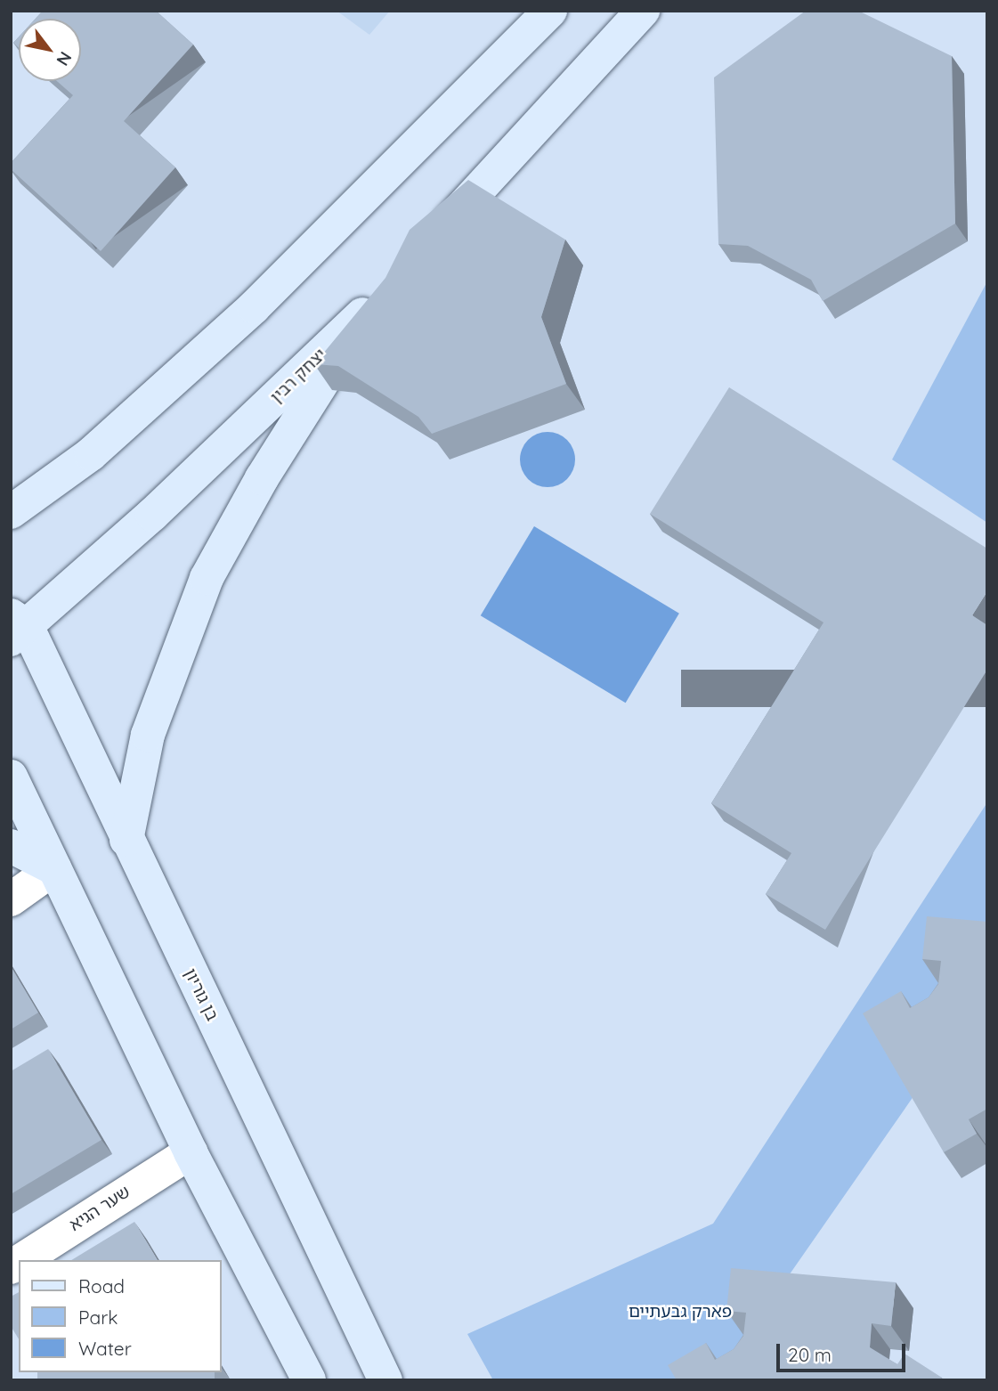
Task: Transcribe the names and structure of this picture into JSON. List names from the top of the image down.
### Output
{
  "streets": {
    "main road": ["יצחק רבין", "בן גוריון"],
    "street": ["שער הגיא"]
  },
  "crossings": [
    ["יצחק רבין", "בן גוריון"]
  ],
  "parks": ["פארק גבעתיים"],
  "legend": ["Road", "Park", "Water"],
  "scale_bar": "20 m",
  "north": "bottom right"
}
